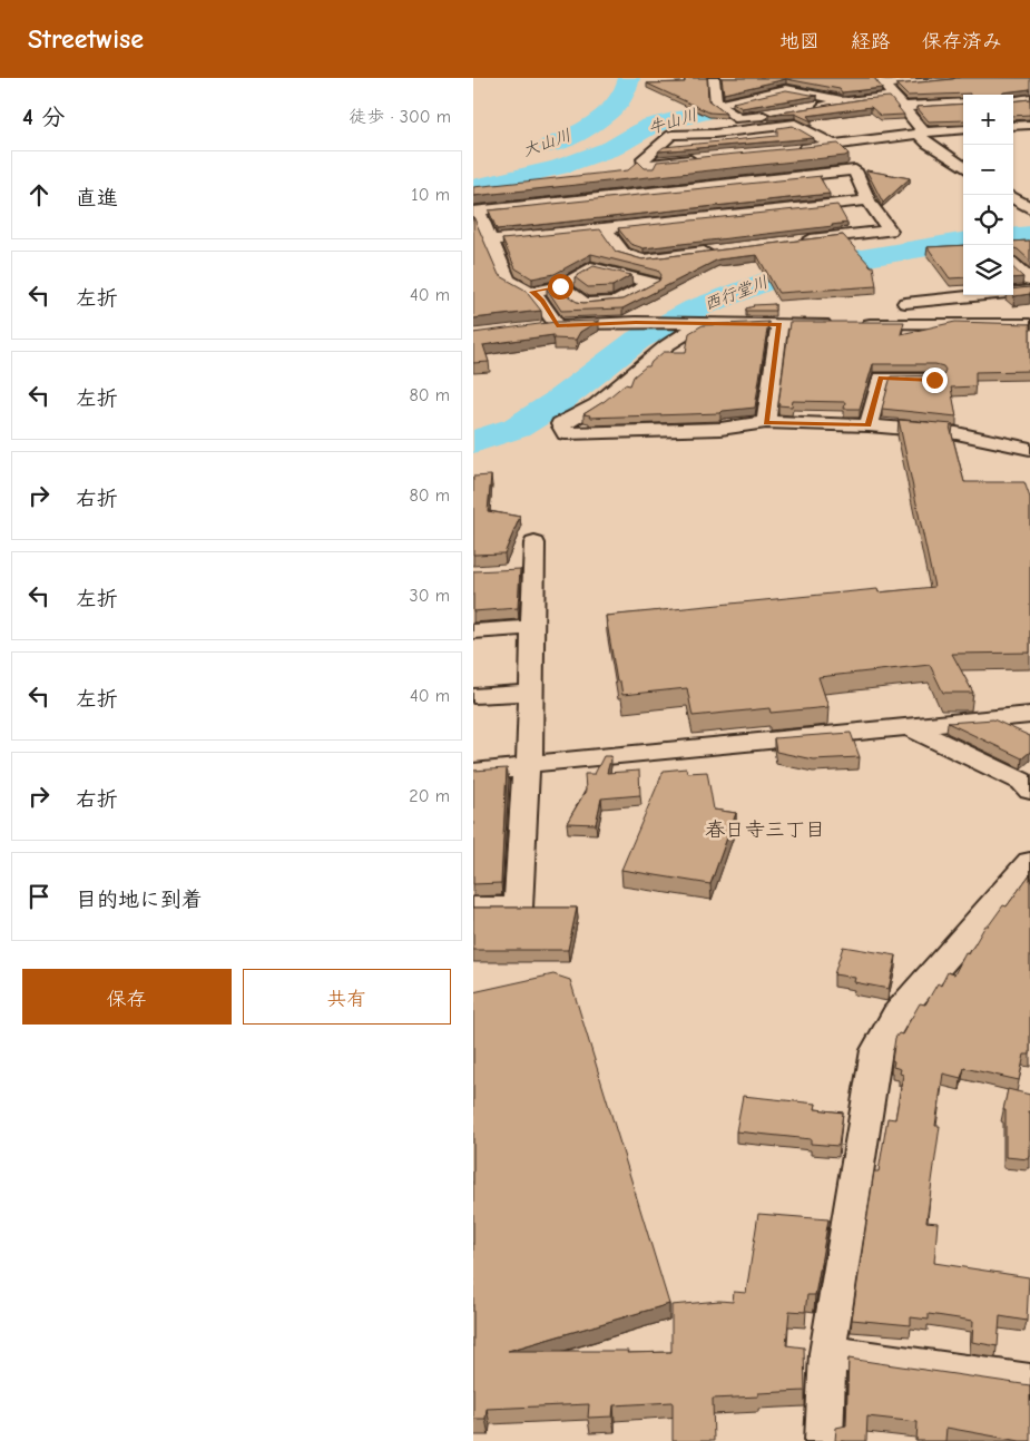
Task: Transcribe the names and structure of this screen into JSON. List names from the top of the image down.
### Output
{
  "districts": ["春日寺三丁目"],
  "water": ["牛山川", "大山川", "西行堂川"],
  "page": {
    "header": "Streetwise",
    "nav": ["地図", "経路", "保存済み"],
    "heading": ["4 分", "徒歩 · 300 m"],
    "map_buttons": ["+", "−"],
    "list": [
      ["直進", "10 m"],
      ["左折", "40 m"],
      ["左折", "80 m"],
      ["右折", "80 m"],
      ["左折", "30 m"],
      ["左折", "40 m"],
      ["右折", "20 m"],
      "目的地に到着"
    ],
    "buttons": ["保存", "共有"]
  }
}
